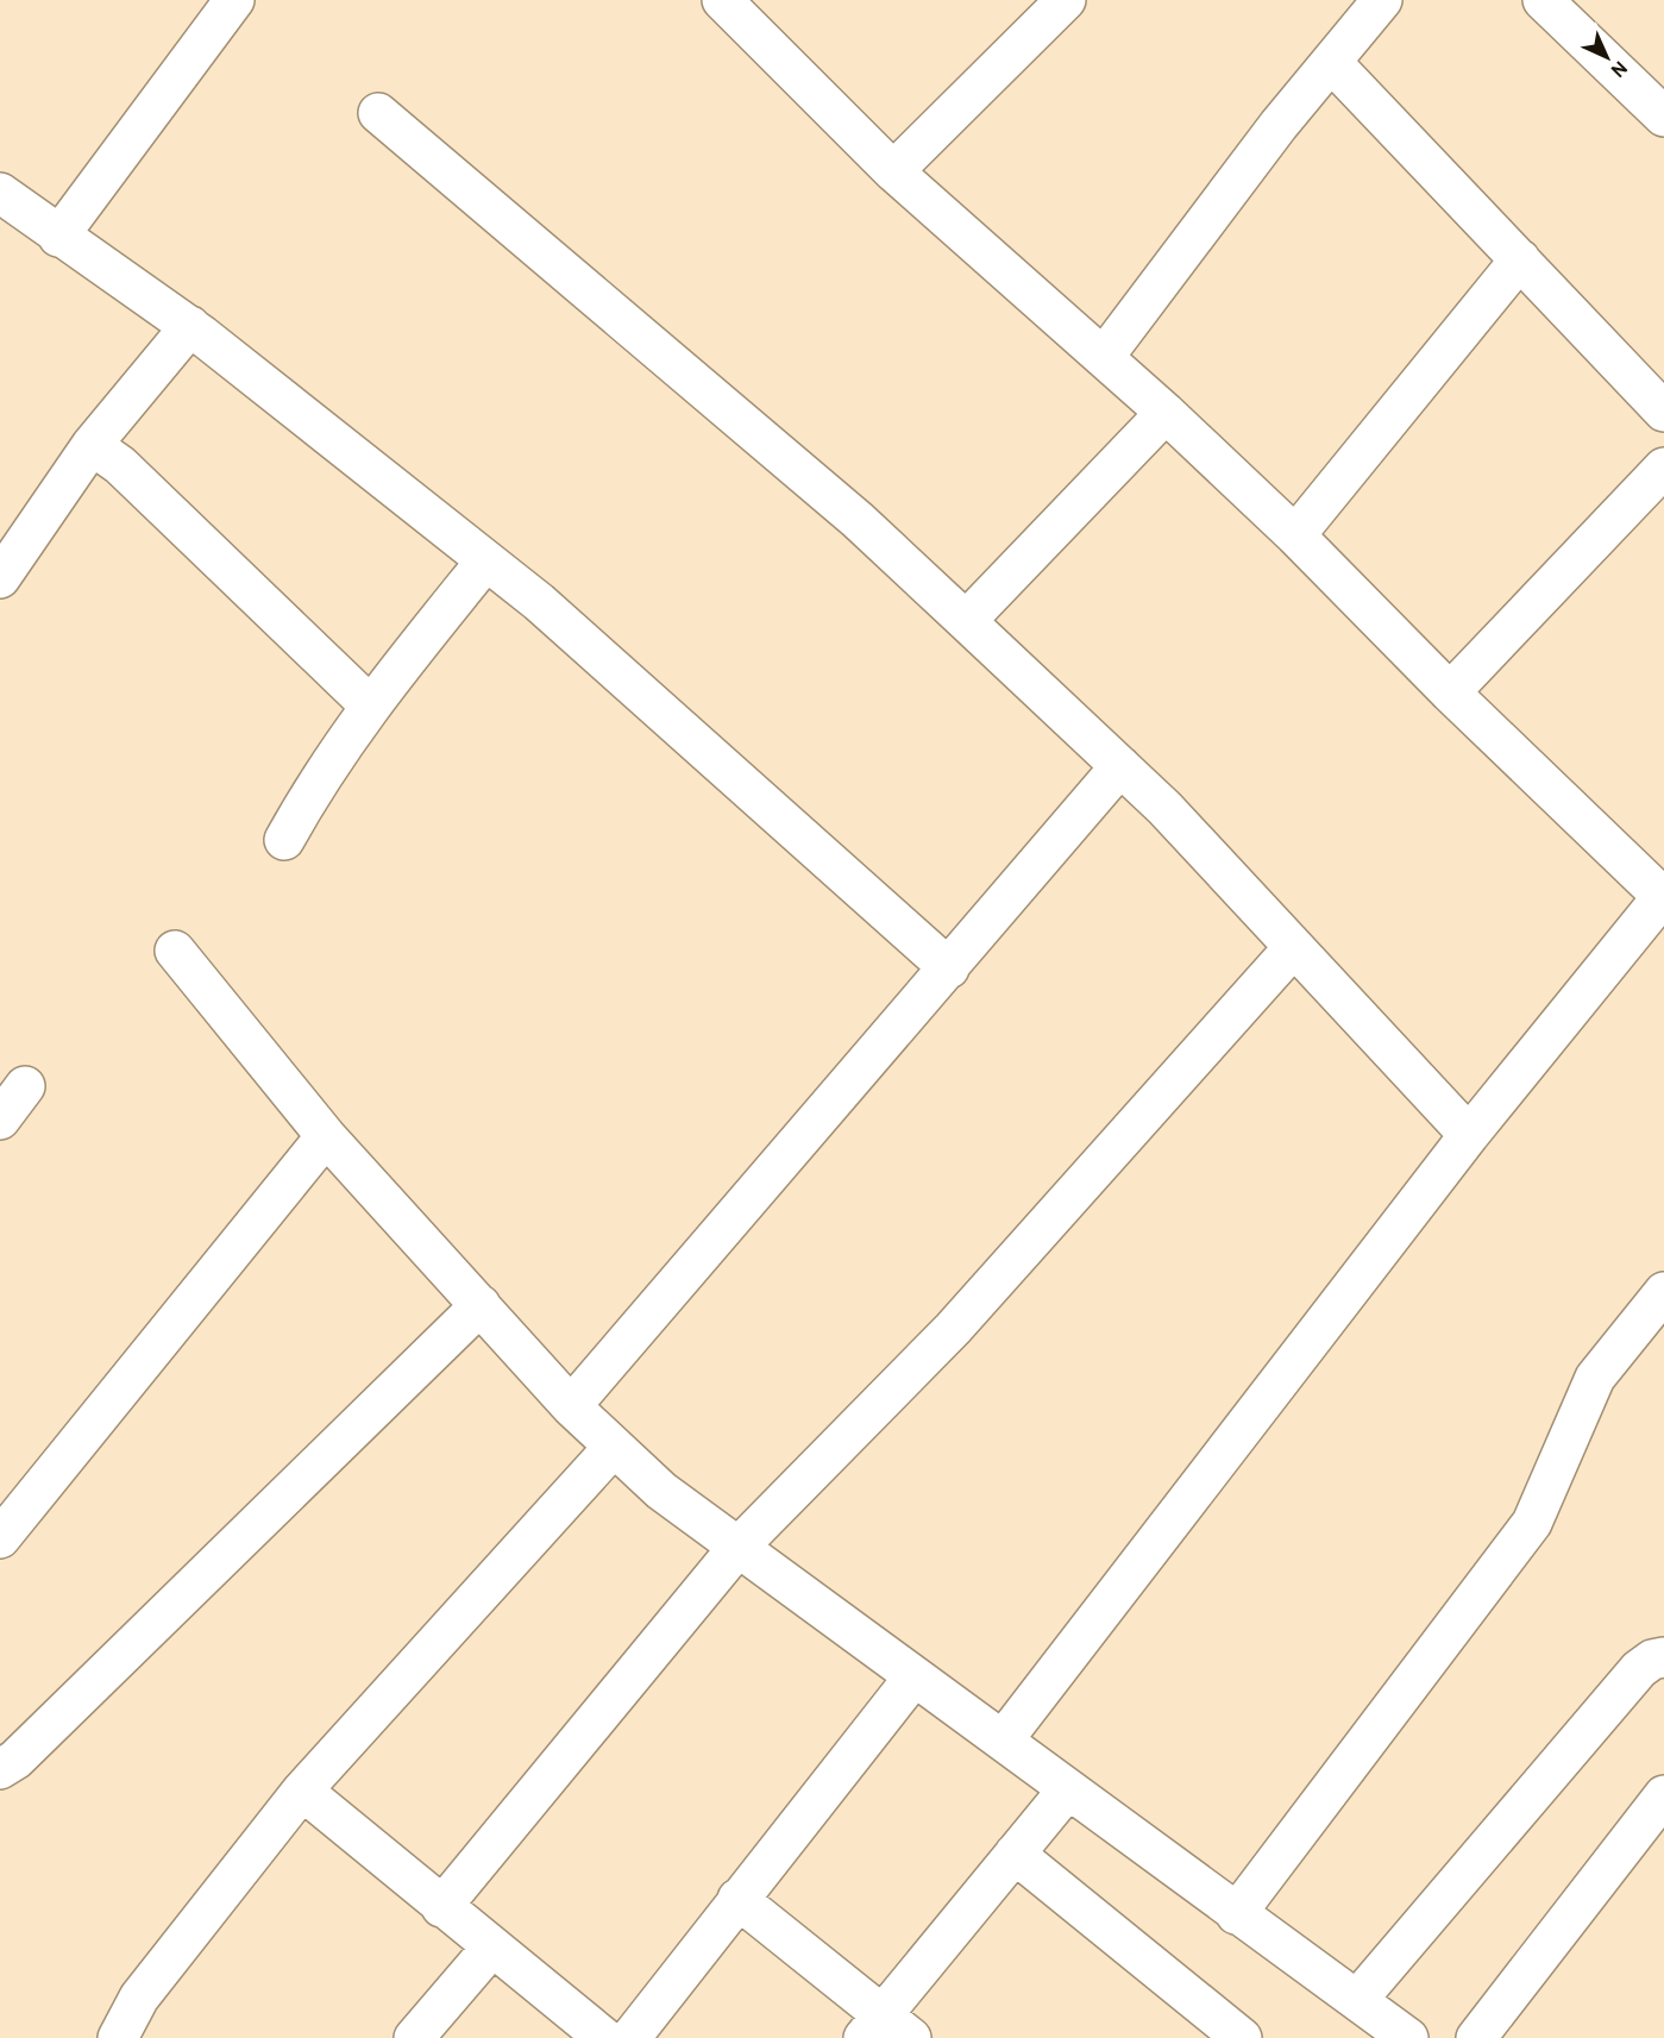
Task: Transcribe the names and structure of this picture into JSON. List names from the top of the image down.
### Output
{
  "north": "bottom right"
}
